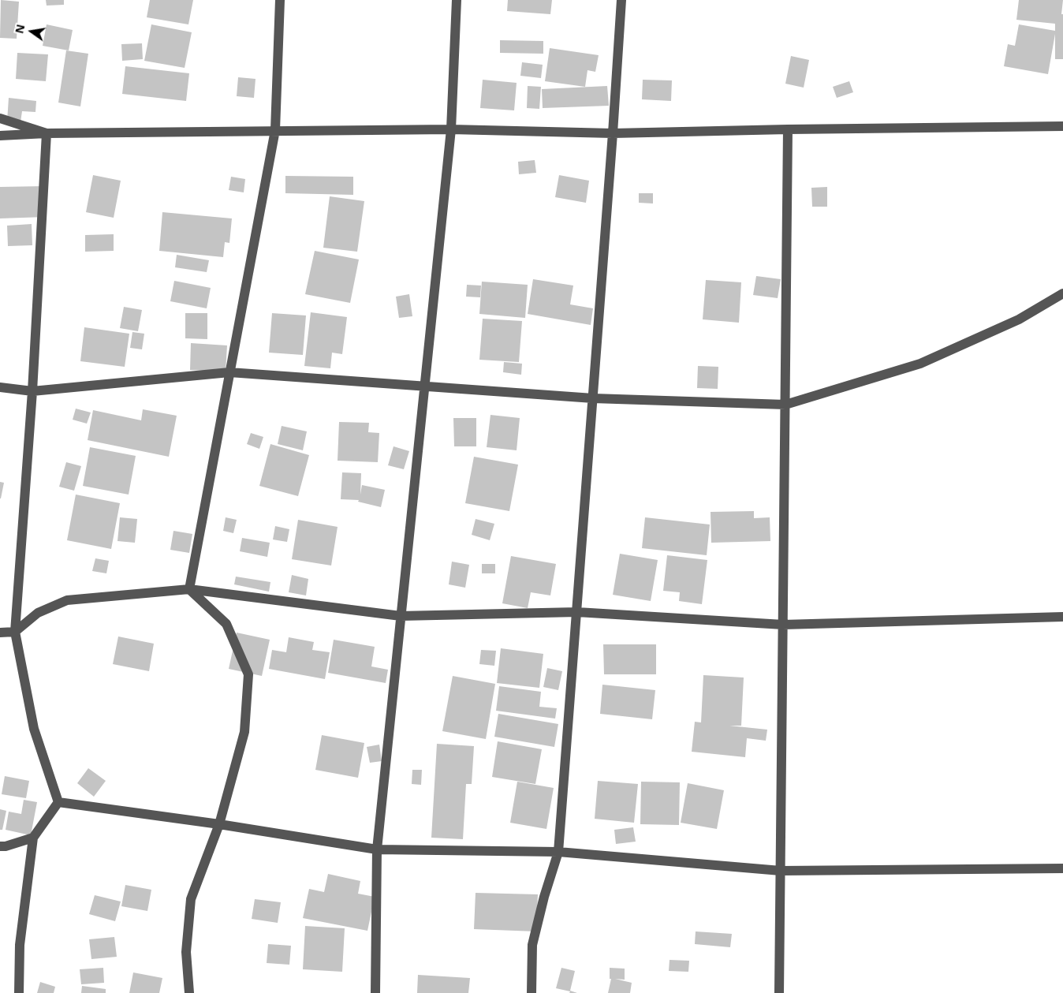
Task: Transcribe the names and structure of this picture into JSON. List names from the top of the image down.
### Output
{
  "north": "left"
}
